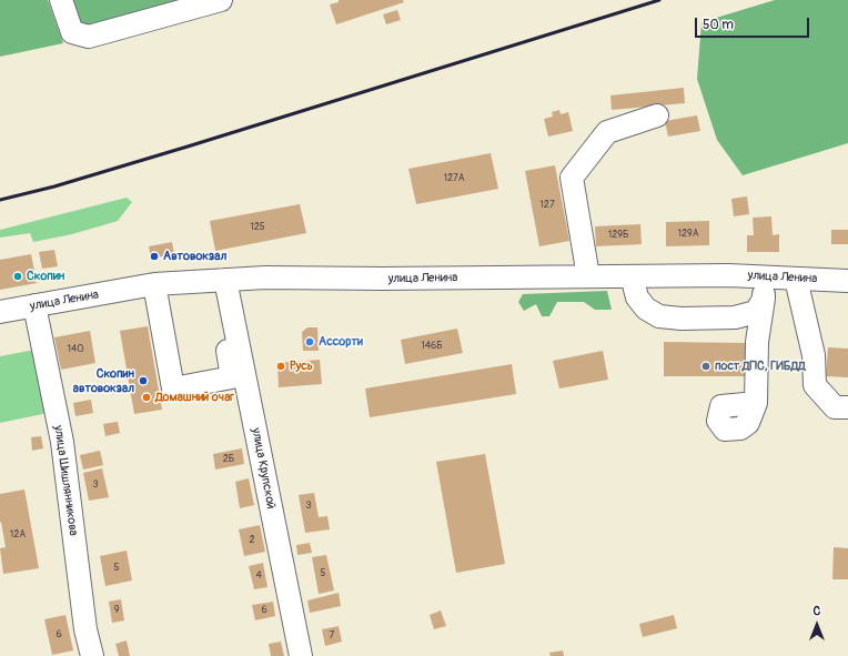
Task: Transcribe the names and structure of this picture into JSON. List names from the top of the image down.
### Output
{
  "streets": {
    "street": ["улица Ленина", "улица Крупской", "улица Шишлянникова"]
  },
  "crossings": [
    ["улица Ленина", "улица Крупской"],
    ["улица Ленина", "улица Шишлянникова"]
  ],
  "places": [
    "Автовокзал",
    "Скопин",
    "Ассорти",
    "Русь",
    "пост ДПС, ГИБДД",
    "Скопин автовокзал",
    "Домашний очаг"
  ],
  "house_numbers": [
    "127А",
    "127",
    "125",
    "129А",
    "129Б",
    "146Б",
    "140",
    "2Б",
    "3",
    "3",
    "12А",
    "2",
    "5",
    "5",
    "4",
    "9",
    "6",
    "6",
    "7"
  ],
  "scale_bar": "50 m",
  "north": "top"
}
